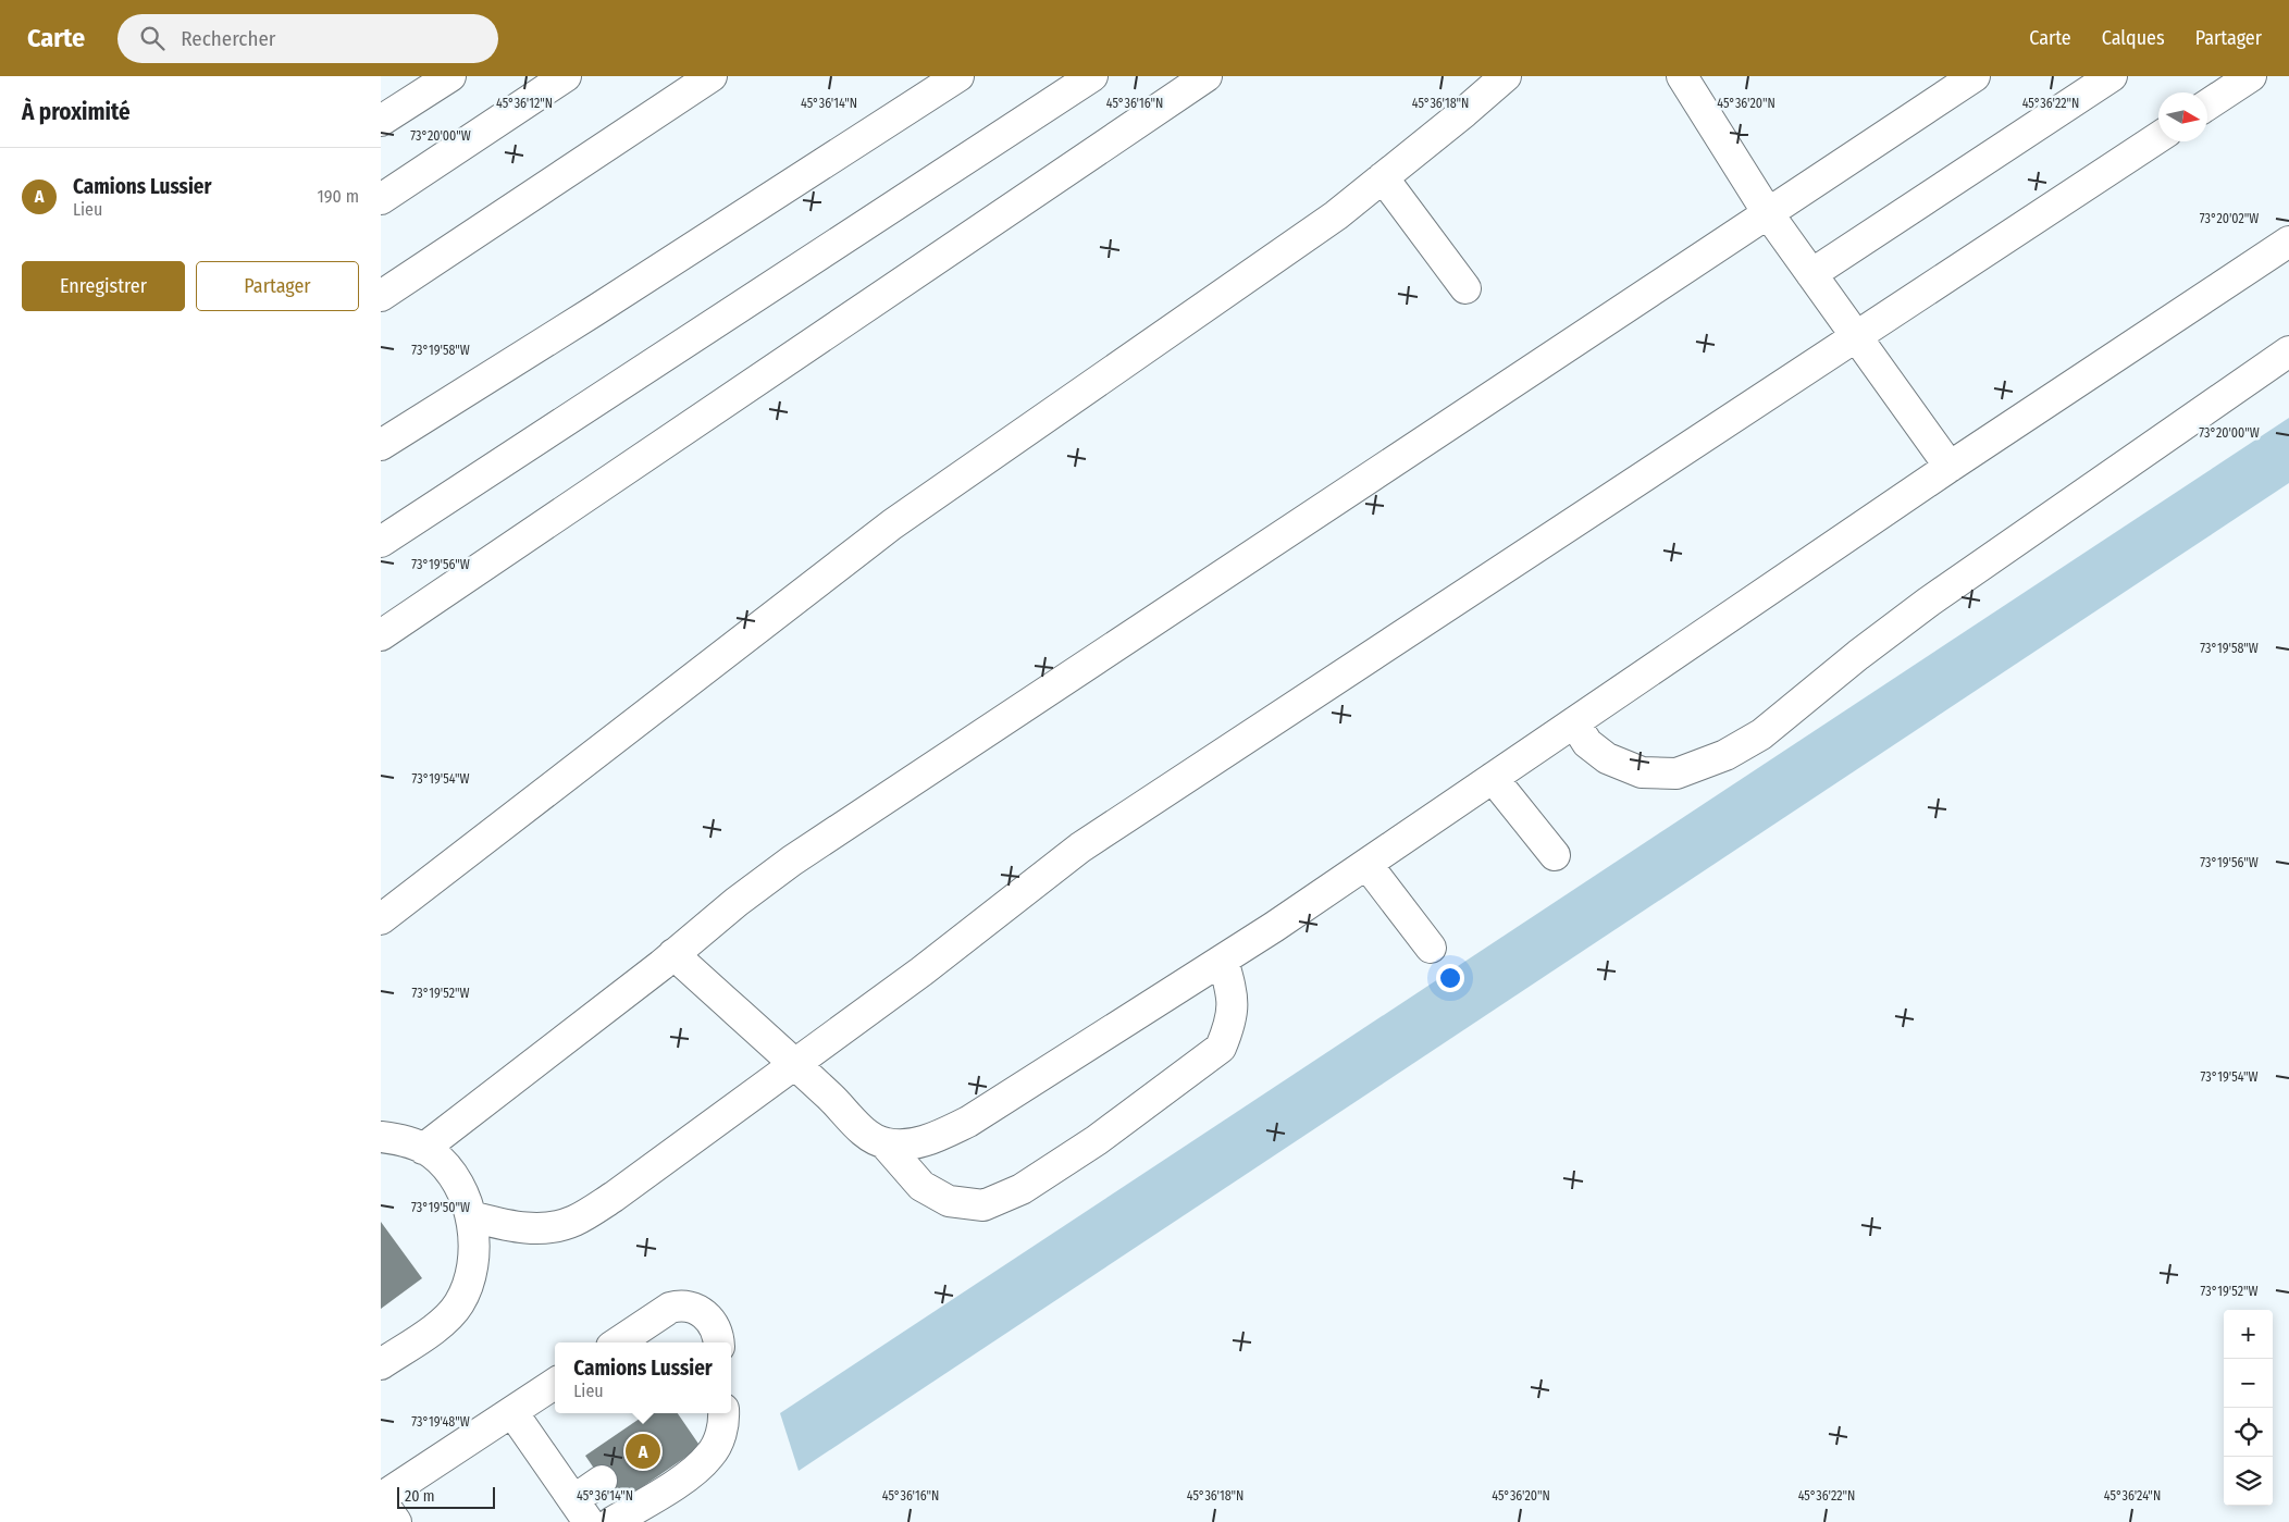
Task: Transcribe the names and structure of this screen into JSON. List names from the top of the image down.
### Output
{
  "scale_bar": "20 m",
  "north": "right",
  "page": {
    "header": "Carte",
    "search": "Rechercher",
    "nav": ["Carte", "Calques", "Partager"],
    "heading": "À proximité",
    "list": [
      {
        "mark": "A",
        "name": "Camions Lussier",
        "note": "Lieu",
        "value": "190 m"
      }
    ],
    "buttons": ["Enregistrer", "Partager"],
    "map_buttons": ["+", "−"],
    "popup": ["Camions Lussier", "Lieu"],
    "pins": "A",
    "scale": "20 m"
  },
  "coordinates": [
    "45°36'12\"N",
    "45°36'14\"N",
    "45°36'16\"N",
    "45°36'18\"N",
    "45°36'20\"N",
    "45°36'22\"N",
    "73°20'00\"W",
    "73°20'02\"W",
    "73°19'58\"W",
    "73°19'56\"W",
    "73°19'54\"W",
    "73°19'52\"W",
    "73°19'50\"W",
    "73°19'48\"W",
    "45°36'24\"N"
  ]
}
